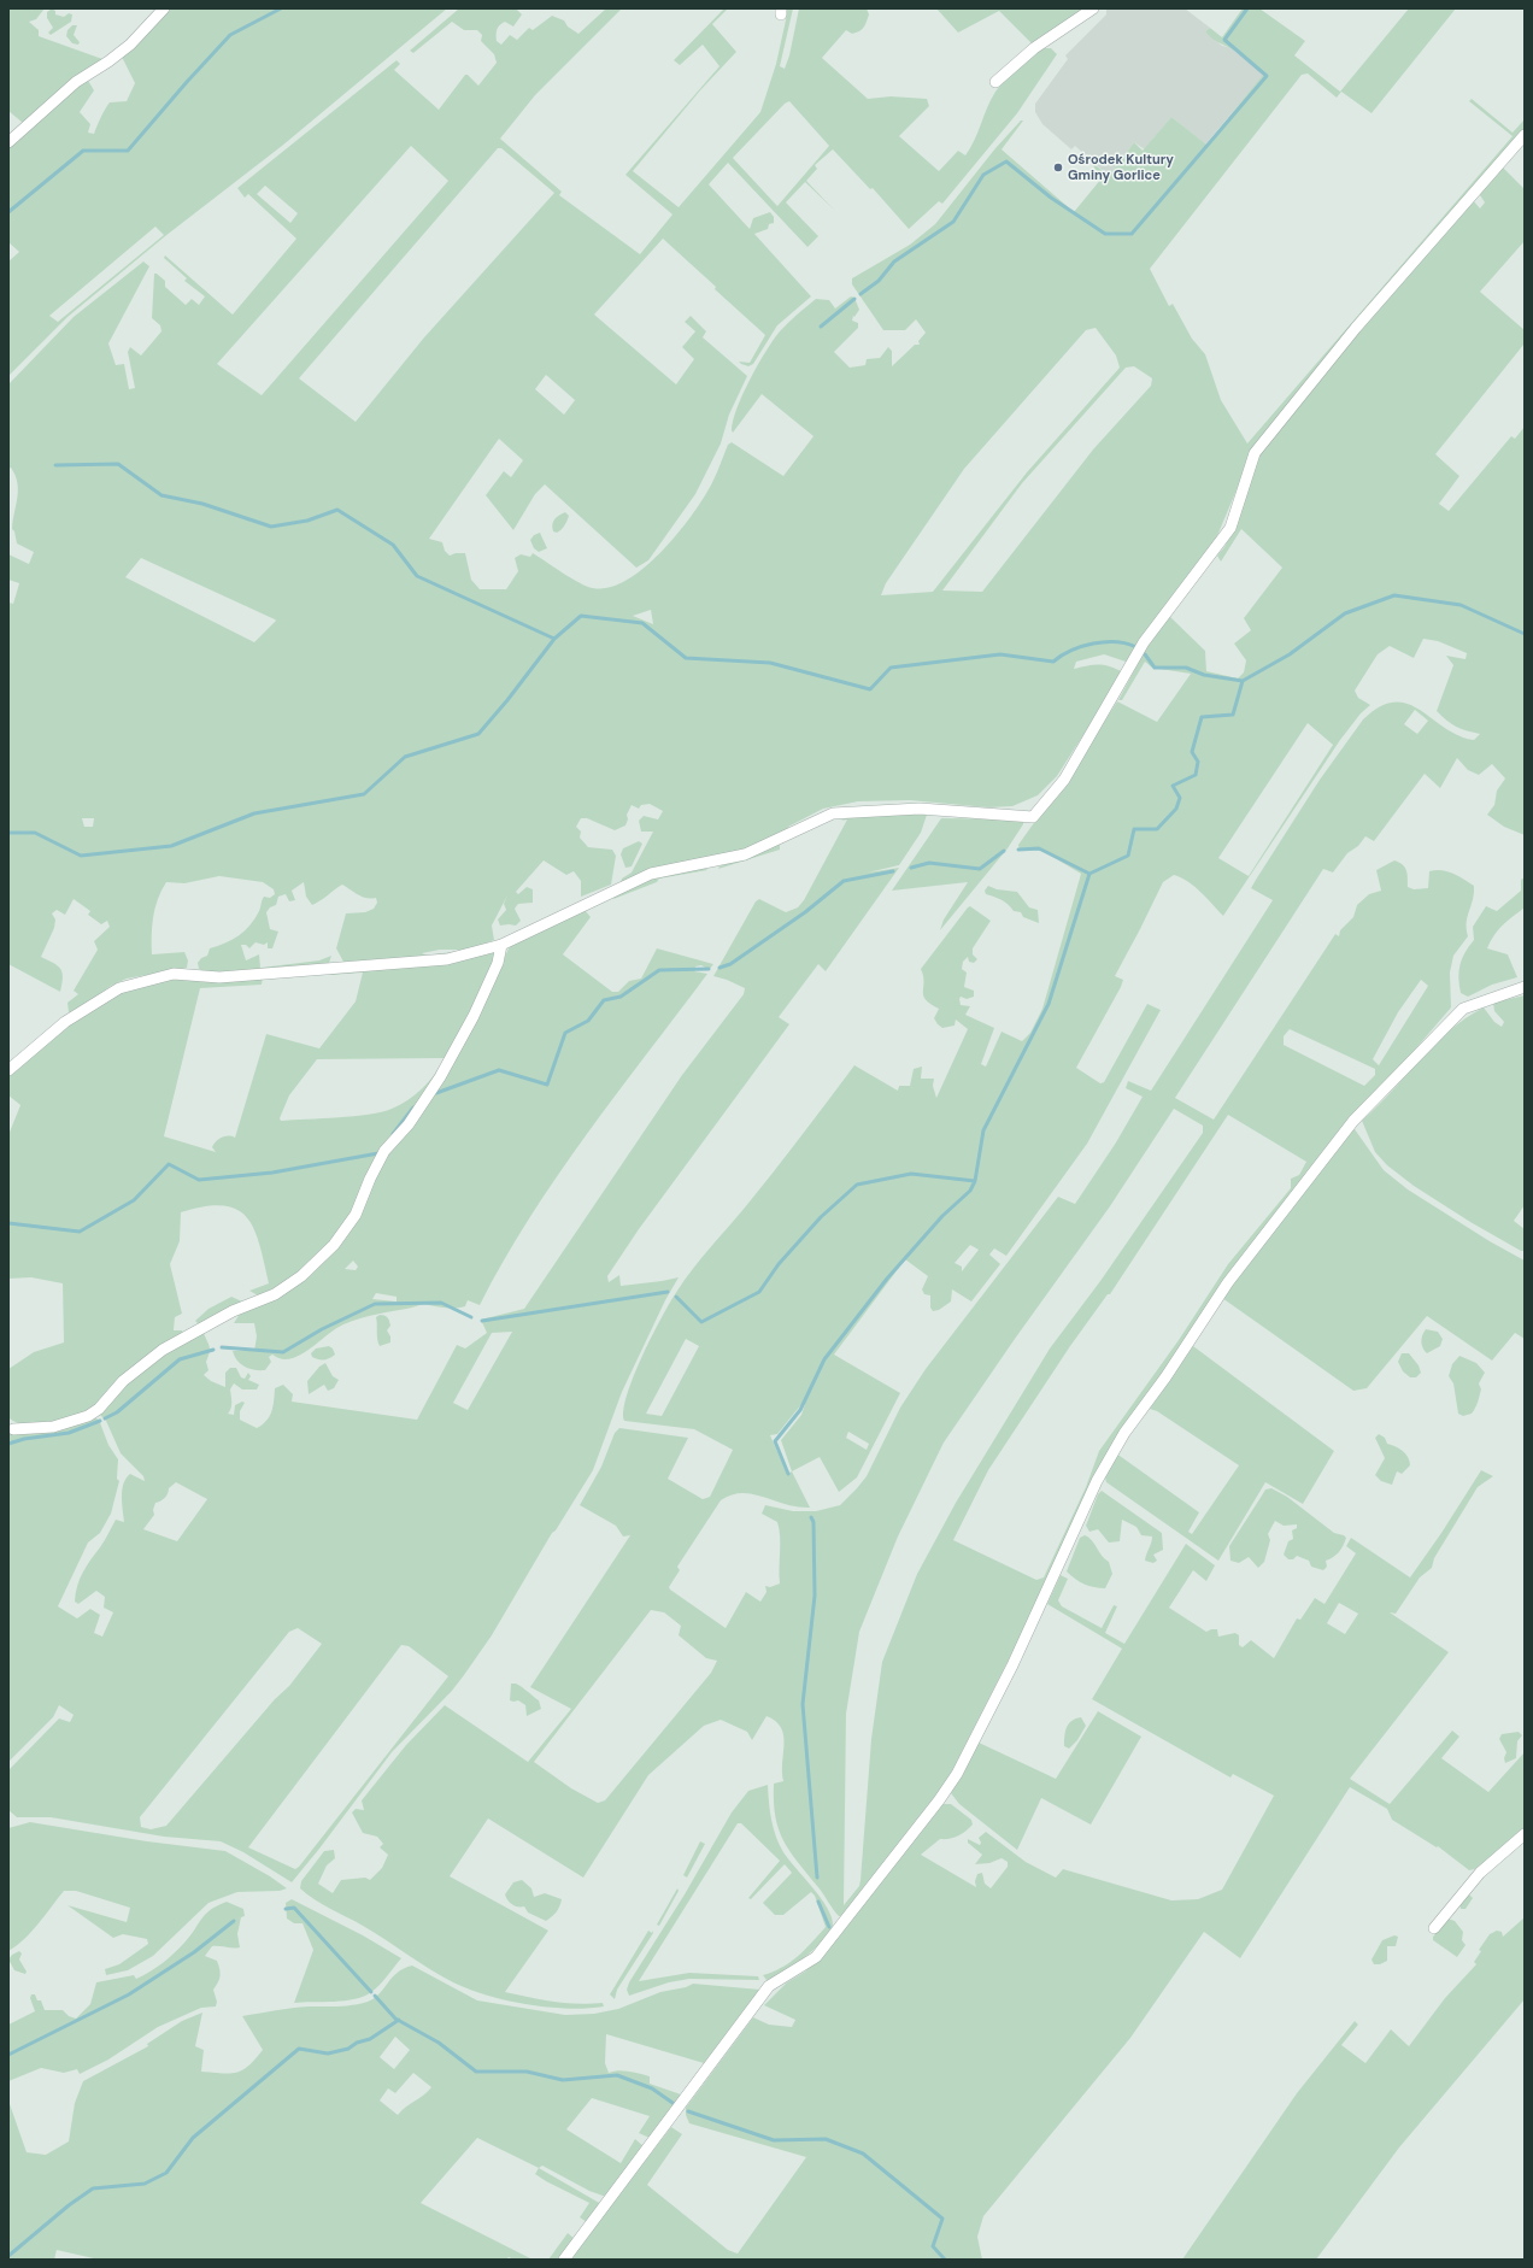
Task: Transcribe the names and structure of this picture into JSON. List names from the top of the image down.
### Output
{
  "places": ["Ośrodek Kultury Gminy Gorlice"]
}
